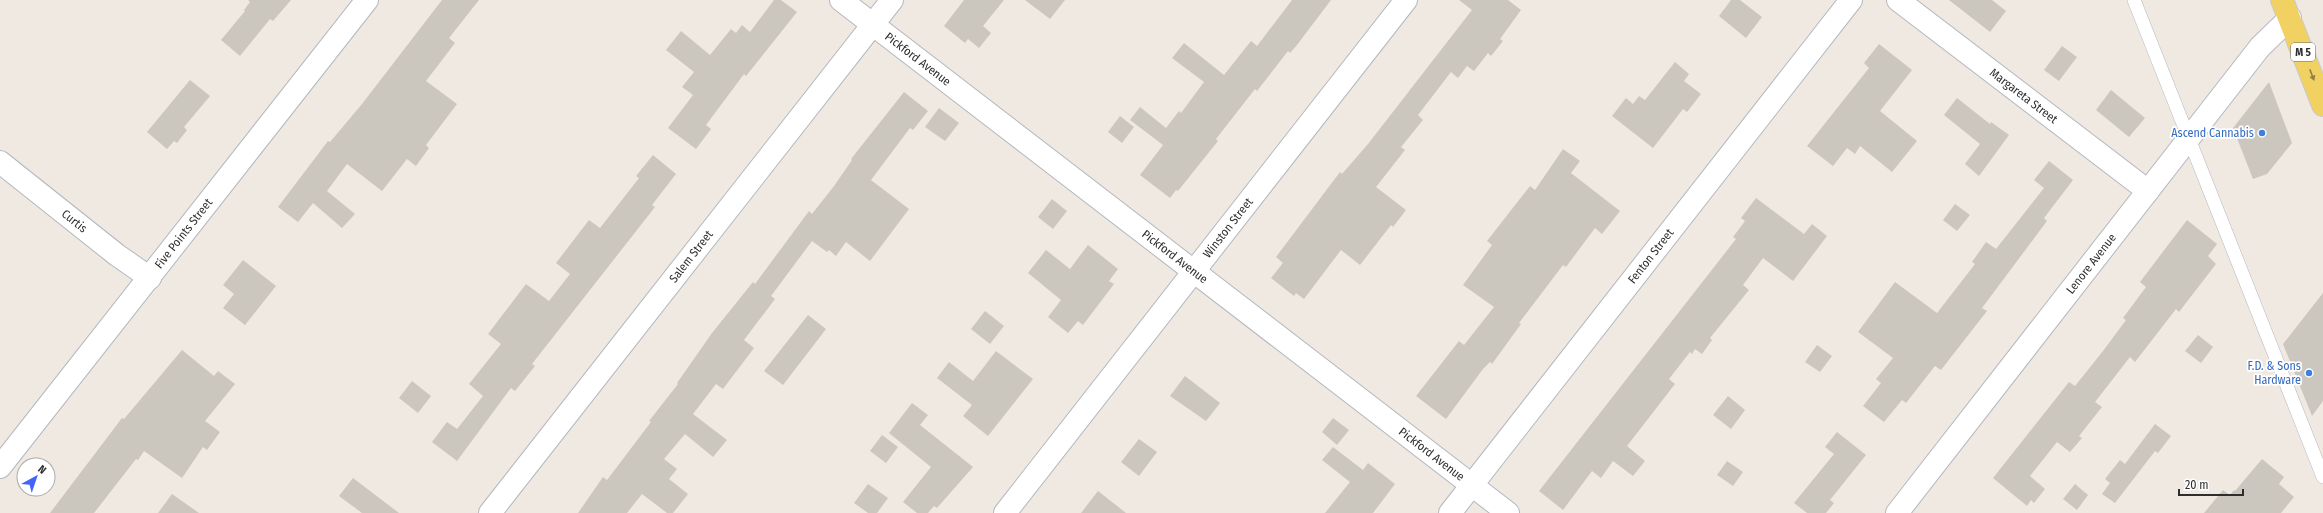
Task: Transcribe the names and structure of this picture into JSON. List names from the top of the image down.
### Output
{
  "streets": {
    "main road": ["M 5"],
    "street": [
      "Pickford Avenue",
      "Margareta Street",
      "Curtis",
      "Winston Street",
      "Five Points Street",
      "Salem Street",
      "Fenton Street",
      "Lenore Avenue"
    ]
  },
  "crossings": [
    ["M 5", "Lenore Avenue"],
    ["Pickford Avenue", "Winston Street"],
    ["Pickford Avenue", "Salem Street"],
    ["Pickford Avenue", "Fenton Street"],
    ["Margareta Street", "Lenore Avenue"],
    ["Curtis", "Five Points Street"]
  ],
  "places": ["Ascend Cannabis", "F.D. & Sons Hardware"],
  "scale_bar": "20 m",
  "north": "top right"
}
